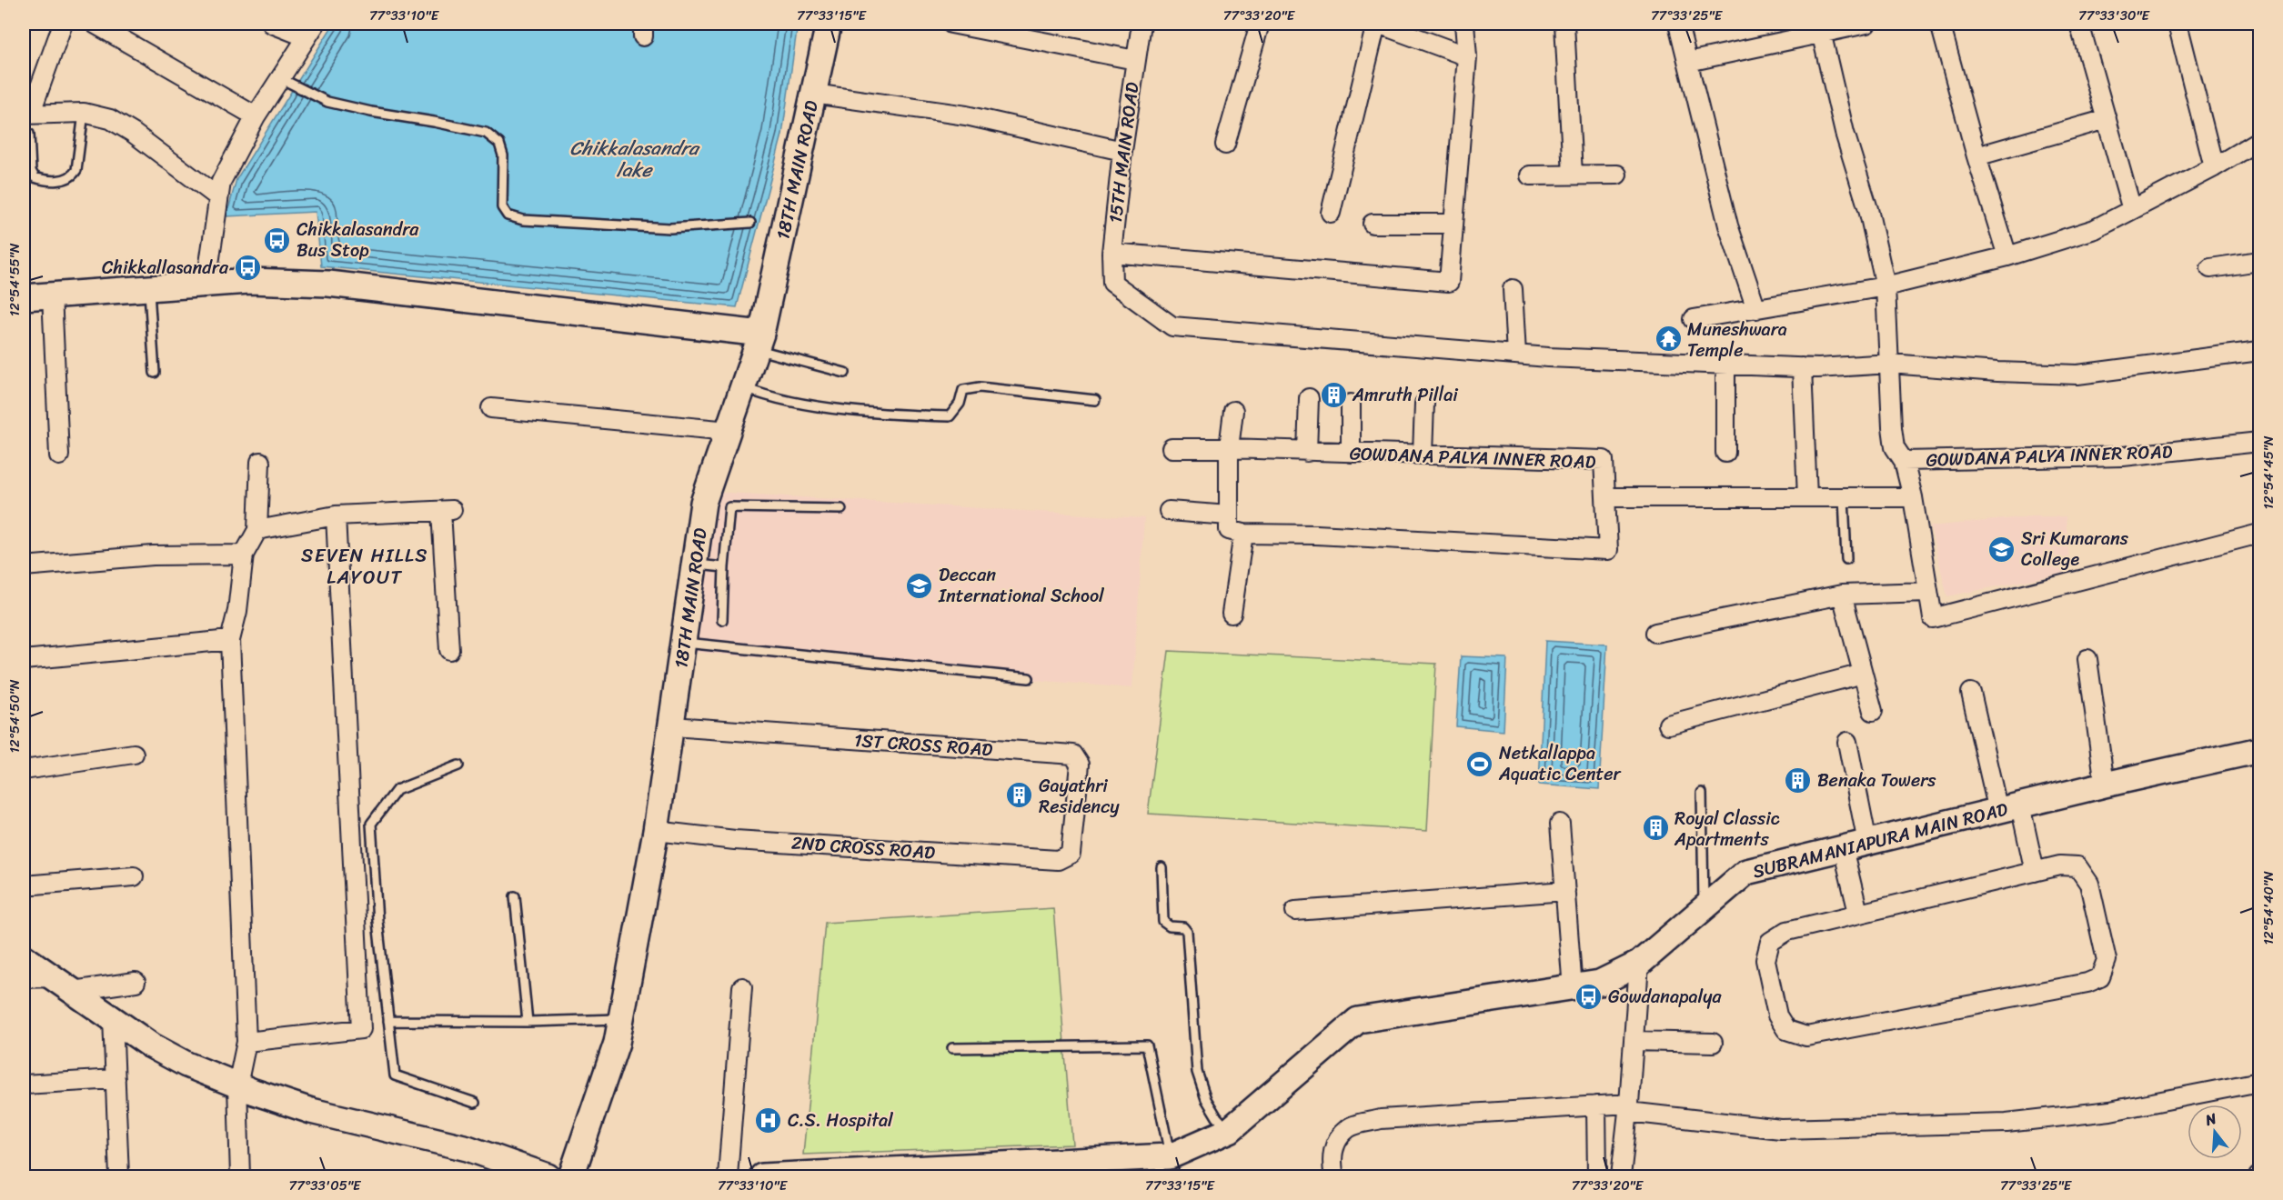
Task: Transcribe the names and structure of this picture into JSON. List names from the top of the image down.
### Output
{
  "streets": {
    "street": [
      "15TH MAIN ROAD",
      "18TH MAIN ROAD",
      "GOWDANA PALYA INNER ROAD",
      "1ST CROSS ROAD",
      "SUBRAMANIAPURA MAIN ROAD",
      "2ND CROSS ROAD"
    ]
  },
  "crossings": [
    ["18TH MAIN ROAD", "1ST CROSS ROAD"],
    ["18TH MAIN ROAD", "2ND CROSS ROAD"],
    ["1ST CROSS ROAD", "2ND CROSS ROAD"]
  ],
  "districts": ["SEVEN HILLS LAYOUT"],
  "water": ["Chikkalasandra lake"],
  "places": {
    "bus stop": ["Chikkalasandra Bus Stop", "Chikkallasandra", "Gowdanapalya"],
    "temple": ["Muneshwara Temple"],
    "building": [
      "Amruth Pillai",
      "Benaka Towers",
      "Gayathri Residency",
      "Royal Classic Apartments"
    ],
    "school or university": ["Sri Kumarans College", "Deccan International School"],
    "sports": ["Netkallappa Aquatic Center"],
    "hospital": ["C.S. Hospital"]
  },
  "north": "top",
  "coordinates": [
    "77°33'10\"E",
    "77°33'15\"E",
    "77°33'20\"E",
    "77°33'25\"E",
    "77°33'30\"E",
    "12°54'55\"N",
    "12°54'45\"N",
    "12°54'50\"N",
    "12°54'40\"N",
    "77°33'05\"E"
  ]
}
